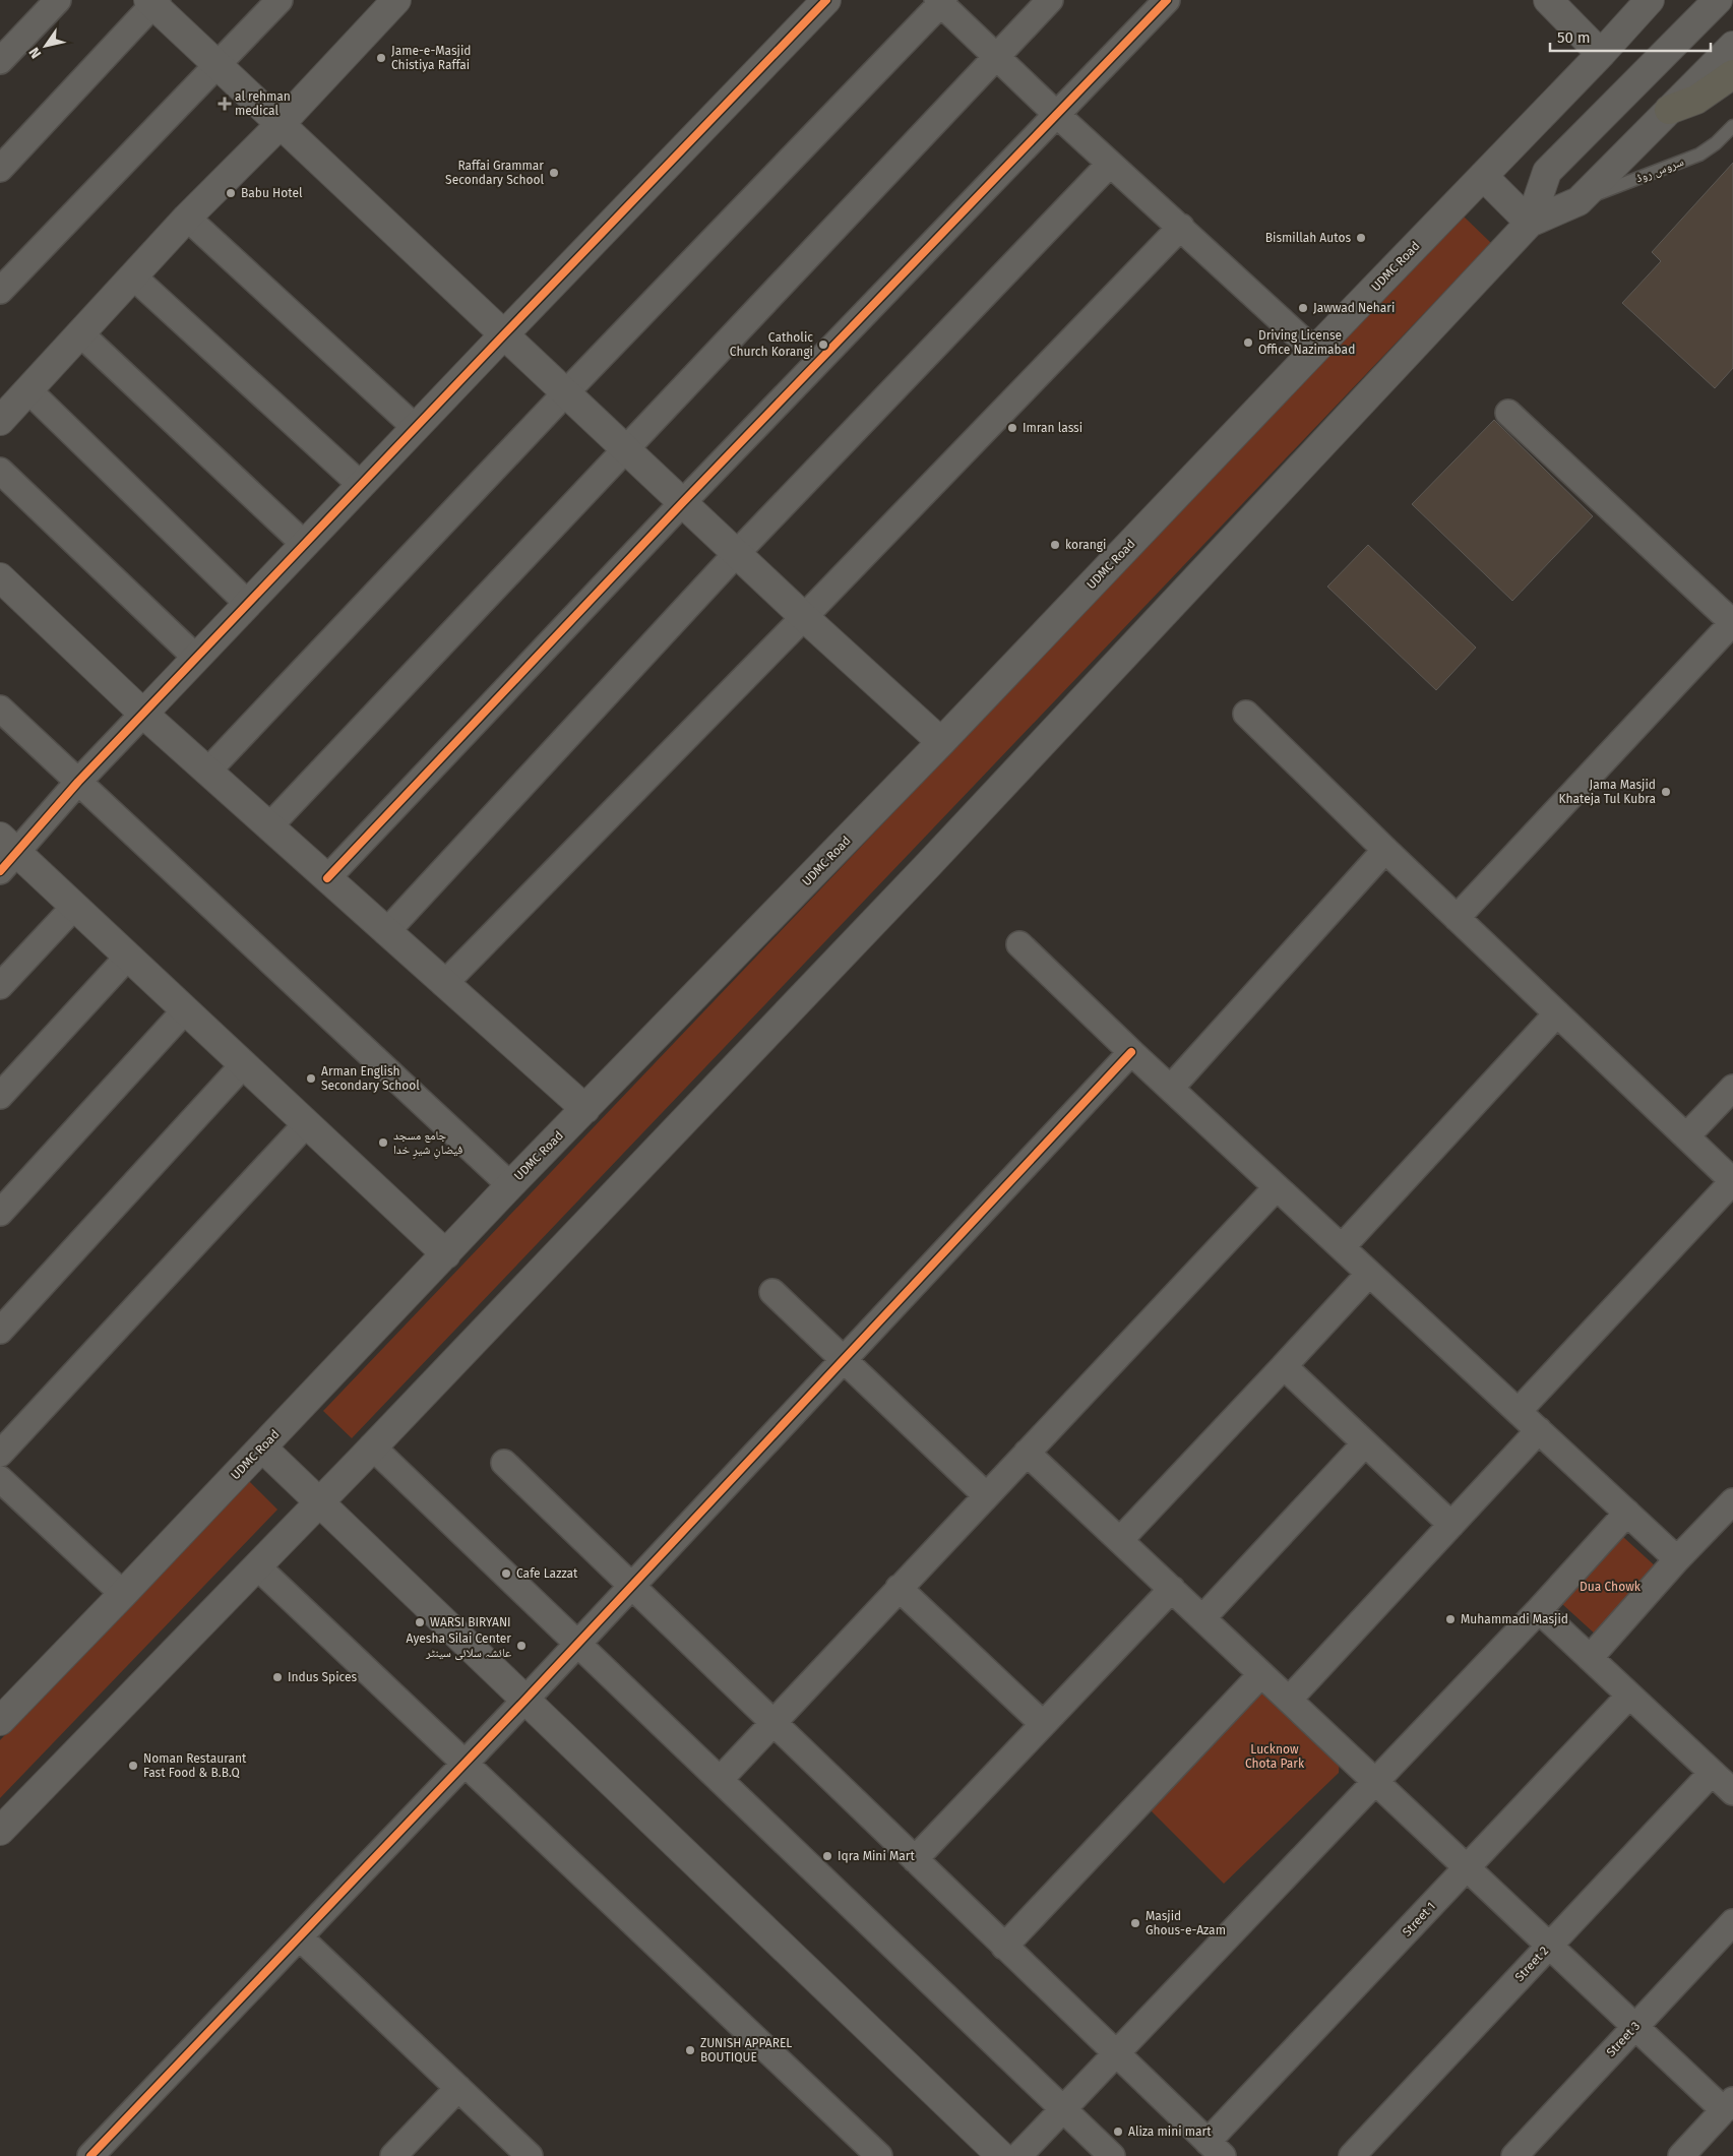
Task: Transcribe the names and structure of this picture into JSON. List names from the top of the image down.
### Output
{
  "streets": {
    "main road": ["UDMC Road"],
    "street": ["Street 1", "Street 2", "Street 3"],
    "lane": ["سروس روڈ"]
  },
  "parks": ["Dua Chowk", "Lucknow Chota Park"],
  "places": {
    "other": [
      "Jame-e-Masjid Chistiya Raffai",
      "Raffai Grammar Secondary School",
      "Babu Hotel",
      "Bismillah Autos",
      "Jawwad Nehari",
      "Driving License Office Nazimabad",
      "Catholic Church Korangi",
      "Imran lassi",
      "korangi",
      "Jama Masjid Khateja Tul Kubra",
      "Arman English Secondary School",
      "جامع مسجد فیضانِ شیرِ خدا",
      "Cafe Lazzat",
      "Muhammadi Masjid",
      "WARSI BIRYANI",
      "Ayesha Silai Center عائشہ سلائی سینٹر",
      "Indus Spices",
      "Noman Restaurant Fast Food & B.B.Q",
      "Iqra Mini Mart",
      "Masjid Ghous-e-Azam",
      "ZUNISH APPAREL BOUTIQUE",
      "Aliza mini mart"
    ],
    "health": ["al rehman medical"]
  },
  "scale_bar": "50 m",
  "north": "bottom left"
}
